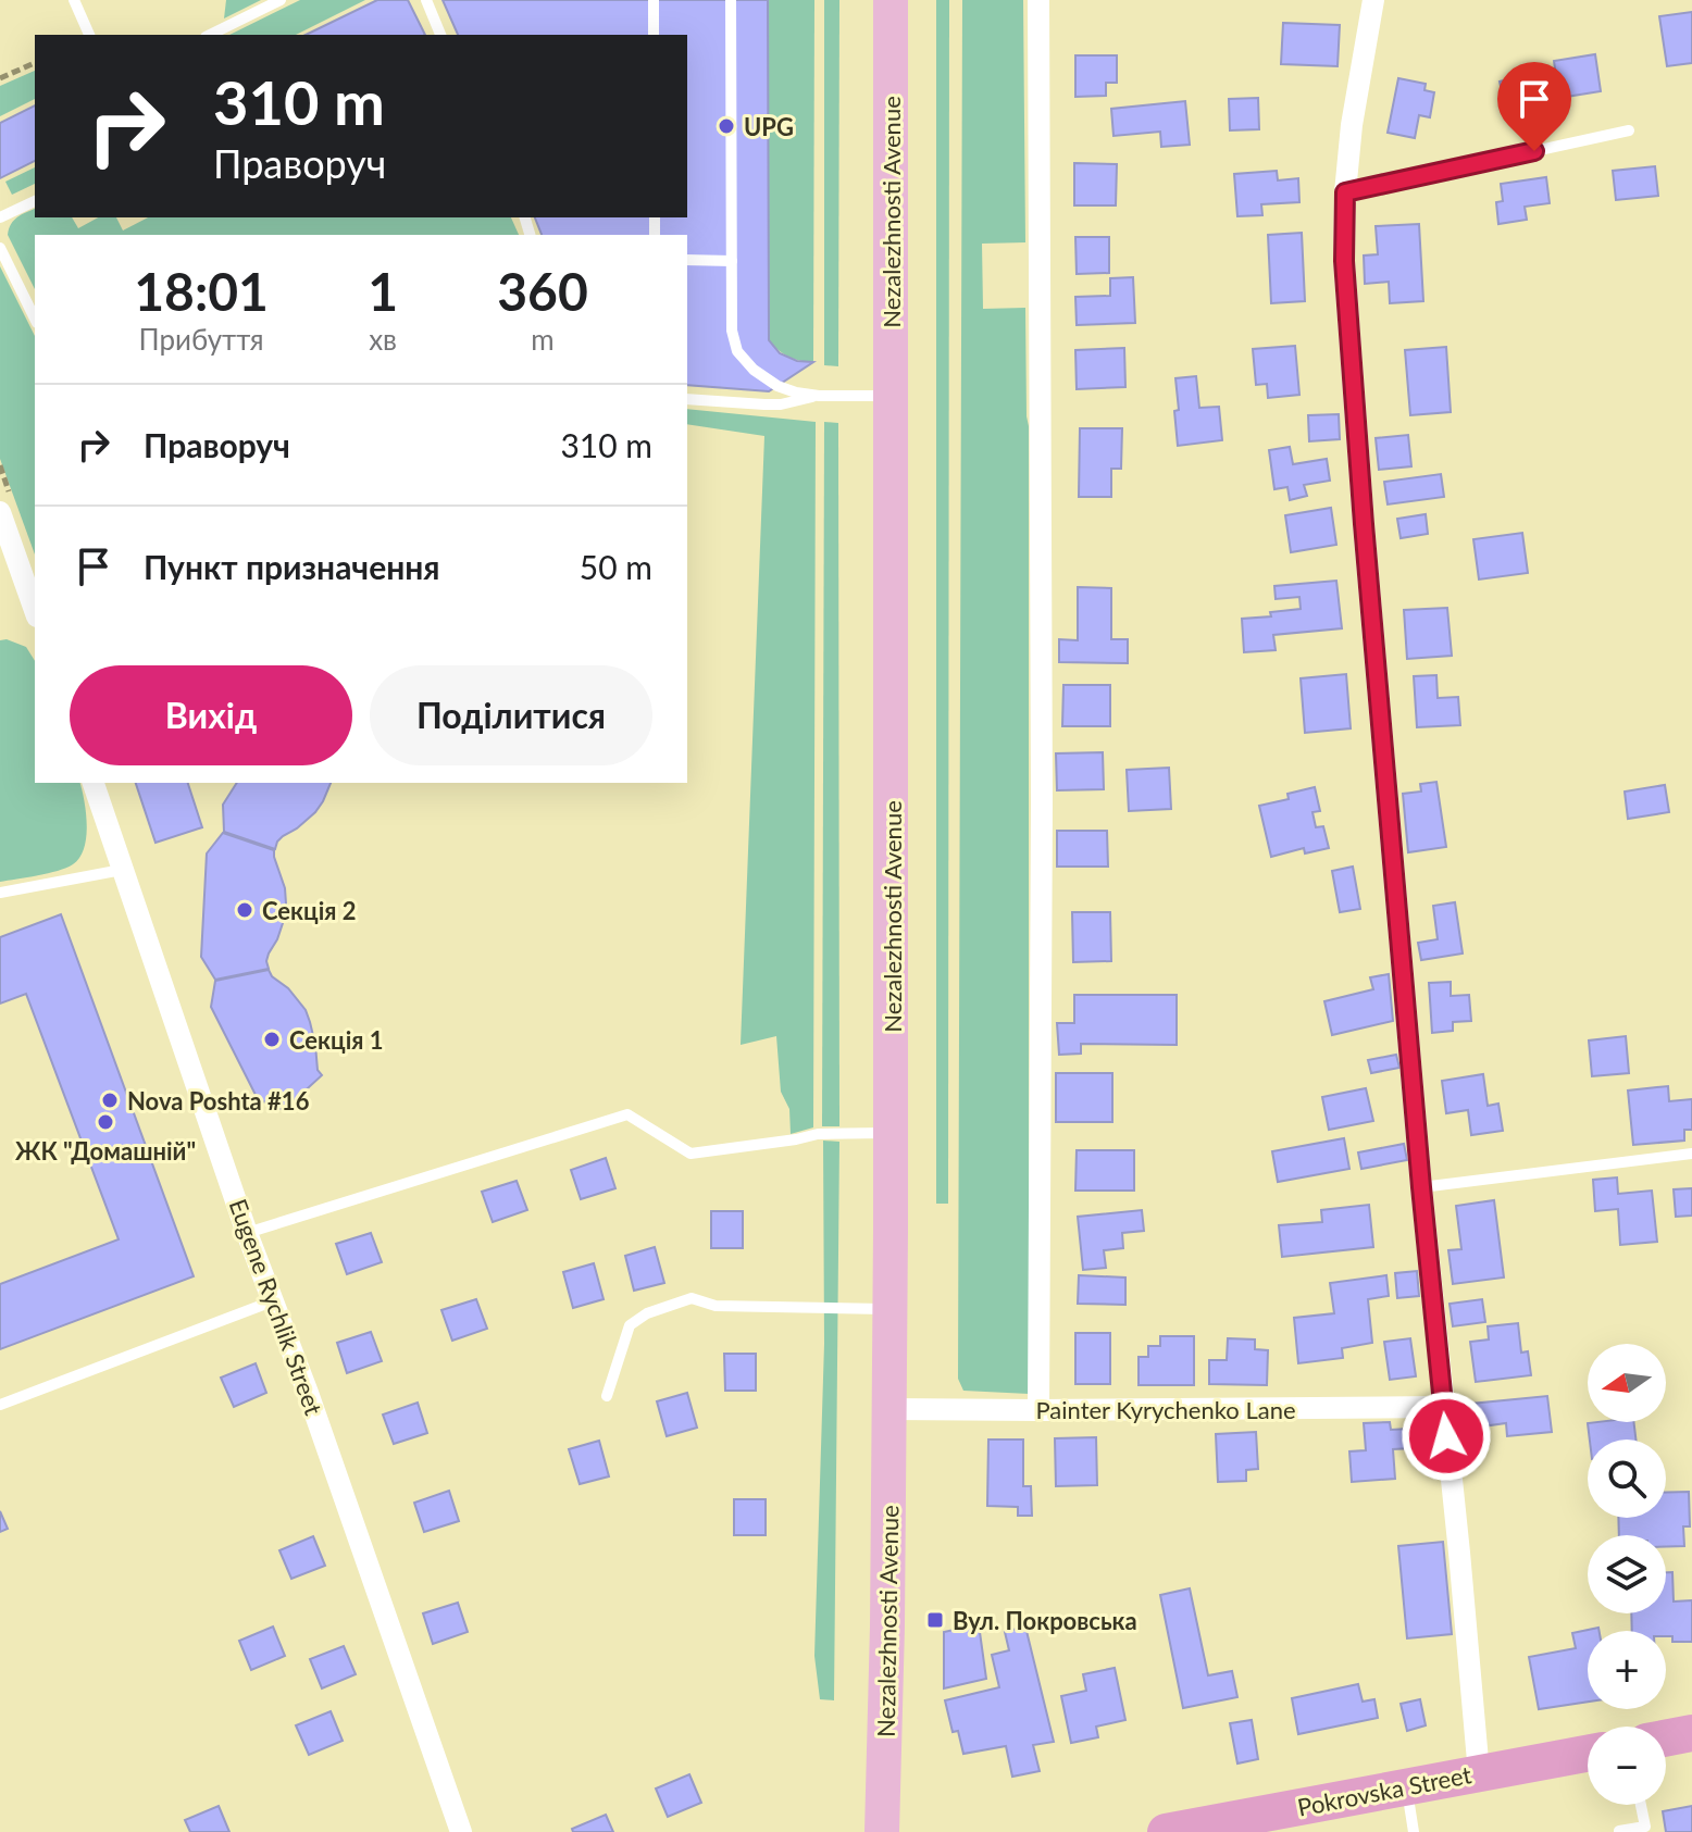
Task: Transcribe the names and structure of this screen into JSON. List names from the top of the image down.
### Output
{
  "streets": {
    "highway": ["Pokrovska Street"],
    "main road": ["Nezalezhnosti Avenue"],
    "street": ["Eugene Rychlik Street", "Painter Kyrychenko Lane"]
  },
  "crossings": [
    ["Nezalezhnosti Avenue", "Painter Kyrychenko Lane"]
  ],
  "places": {
    "other": [
      "UPG",
      "Секція 2",
      "Секція 1",
      "Nova Poshta #16",
      "ЖК \"Домашній\""
    ],
    "transit": ["Вул. Покровська"]
  },
  "north": "left",
  "page": {
    "turn": ["310 m", "Праворуч"],
    "eta": [
      "18:01",
      "Прибуття",
      "1",
      "хв",
      "360",
      "m"
    ],
    "list": [
      {
        "name": "Праворуч",
        "value": "310 m"
      },
      {
        "name": "Пункт призначення",
        "value": "50 m"
      }
    ],
    "buttons": ["Вихід", "Поділитися"],
    "map_buttons": ["+", "−"]
  }
}
